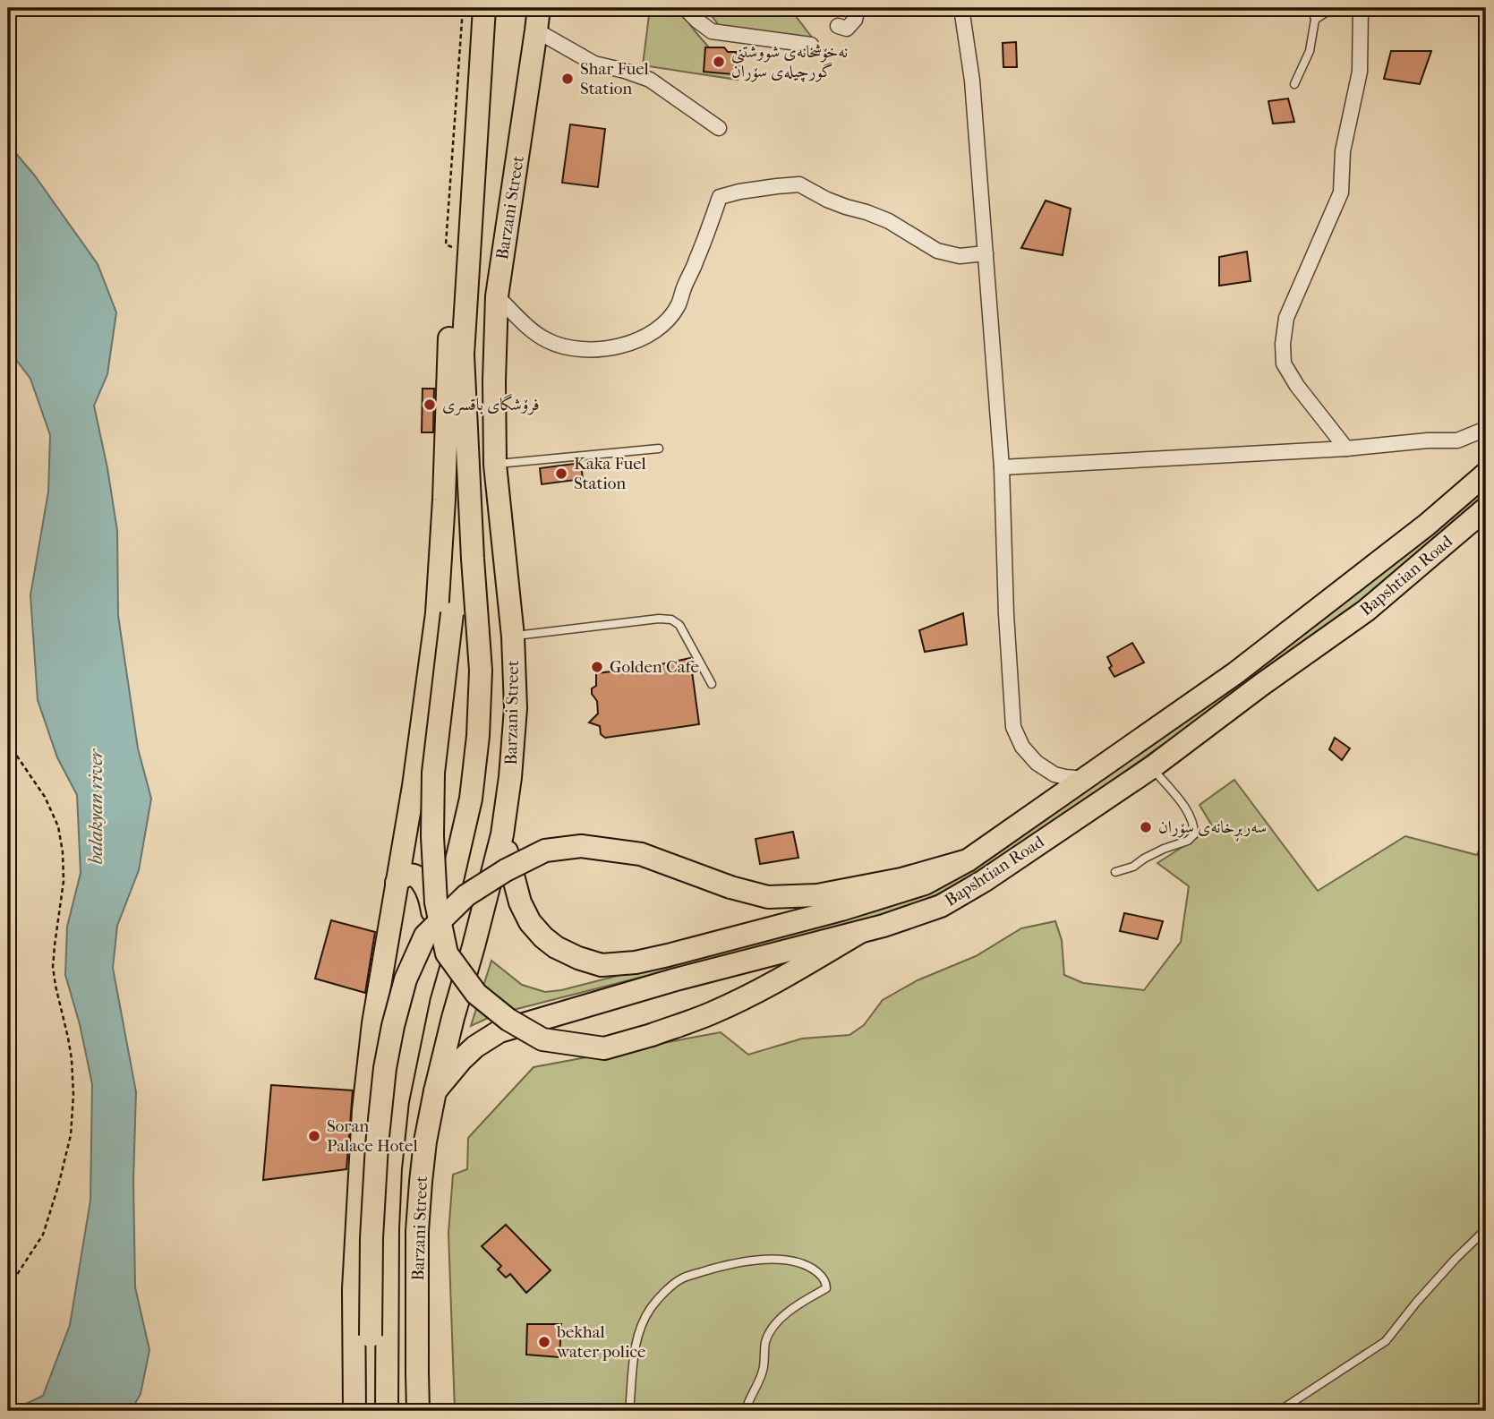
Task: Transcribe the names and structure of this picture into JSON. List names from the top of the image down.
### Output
{
  "streets": {
    "main road": ["Barzani Street", "Bapshtian Road"]
  },
  "crossings": [
    ["Barzani Street", "Bapshtian Road"]
  ],
  "water": ["balakyan river"],
  "places": [
    "نەخۆشخانەی شووشتنی گورچیلەی سۆران",
    "Shar Fuel Station",
    "فرۆشگای باقسری",
    "Kaka Fuel Station",
    "Golden Cafe",
    "سەربڕخانەی سۆران",
    "Soran Palace Hotel",
    "bekhal water police"
  ]
}
